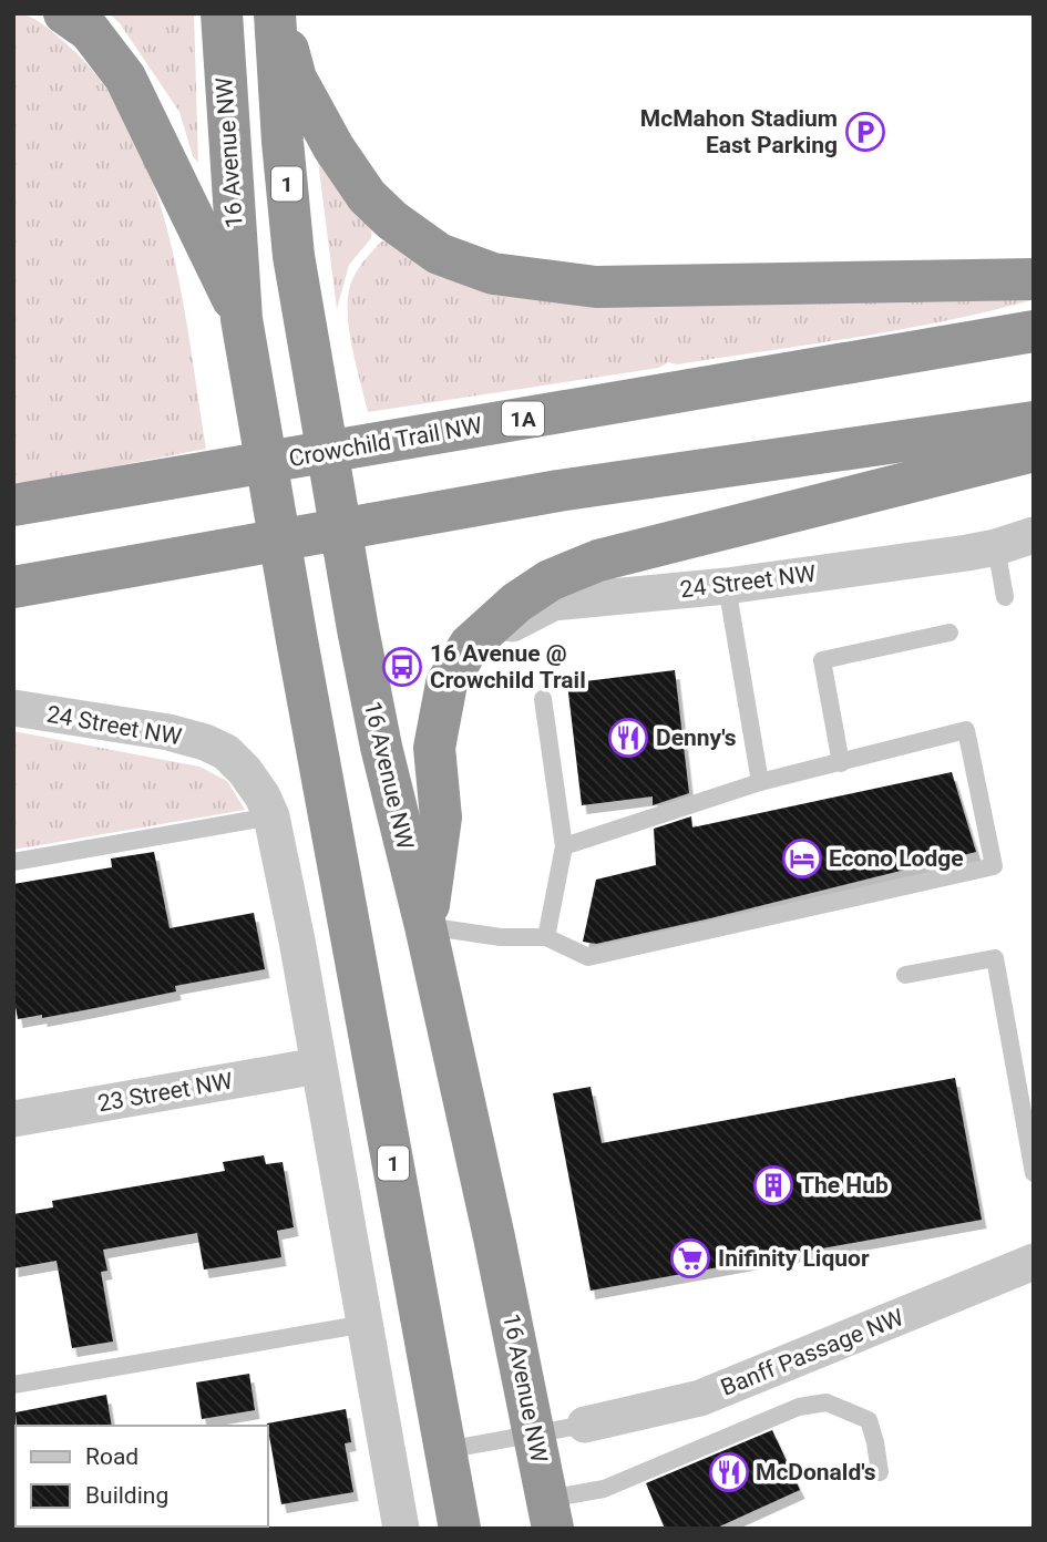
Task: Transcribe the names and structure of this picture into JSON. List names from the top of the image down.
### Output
{
  "streets": {
    "highway": [
      "16 Avenue NW",
      "1",
      "1A",
      "Crowchild Trail NW"
    ],
    "street": ["24 Street NW", "23 Street NW", "Banff Passage NW"]
  },
  "places": {
    "parking": ["McMahon Stadium East Parking"],
    "bus stop": ["16 Avenue @ Crowchild Trail"],
    "restaurant": ["Denny's", "McDonald's"],
    "hotel": ["Econo Lodge"],
    "building": ["The Hub"],
    "supermarket": ["Inifinity Liquor"]
  },
  "legend": ["Road", "Building"]
}
